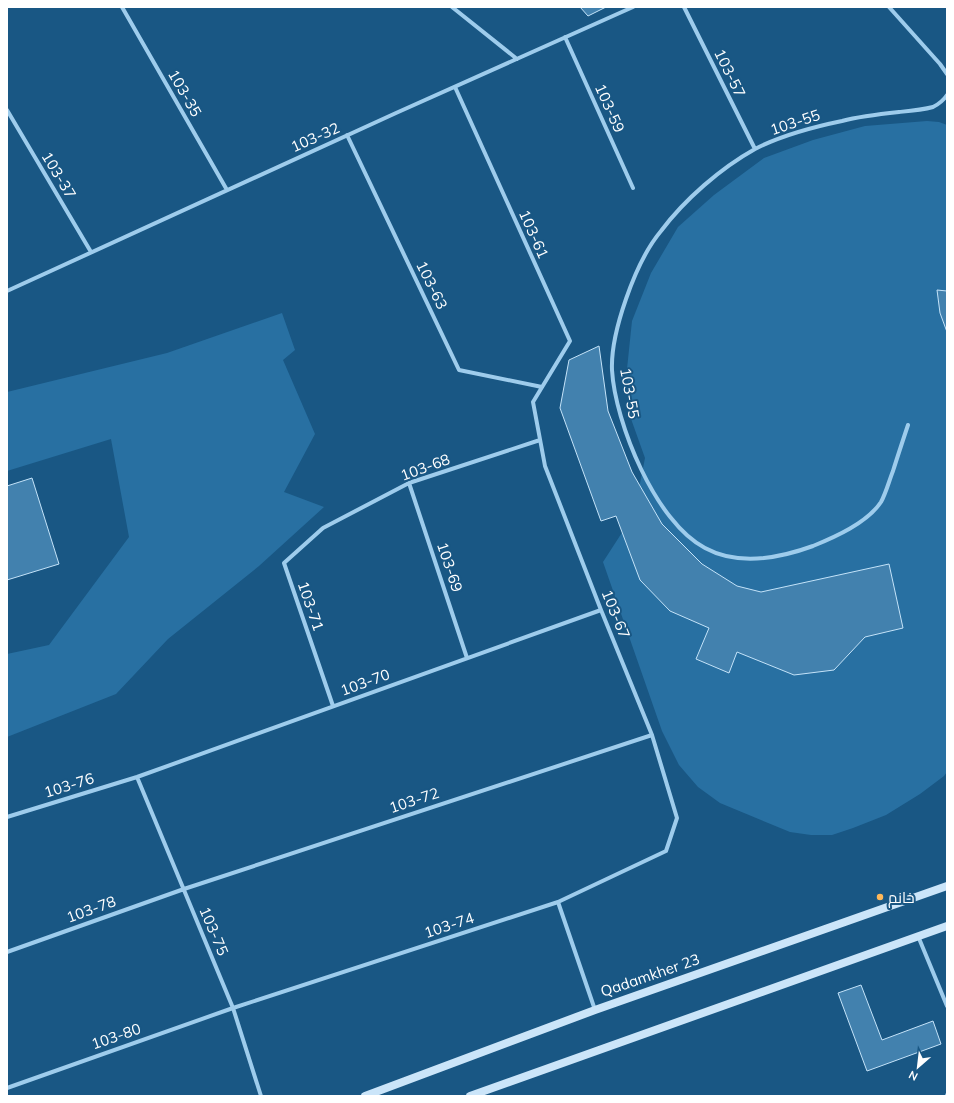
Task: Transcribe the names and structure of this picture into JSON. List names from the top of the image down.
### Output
{
  "streets": {
    "main road": ["Qadamkher 23"],
    "street": [
      "103-57",
      "103-35",
      "103-59",
      "103-55",
      "103-32",
      "103-37",
      "103-61",
      "103-63",
      "103-68",
      "103-69",
      "103-71",
      "103-67",
      "103-70",
      "103-76",
      "103-72",
      "103-78",
      "103-74",
      "103-75",
      "103-80"
    ]
  },
  "crossings": [
    ["103-57", "103-55"],
    ["103-35", "103-32"],
    ["103-59", "103-32"],
    ["103-32", "103-37"],
    ["103-32", "103-61"],
    ["103-32", "103-63"],
    ["103-61", "103-63"],
    ["103-61", "103-67"],
    ["103-63", "103-67"],
    ["103-68", "103-69"],
    ["103-68", "103-71"],
    ["103-68", "103-67"],
    ["103-69", "103-70"],
    ["103-71", "103-70"],
    ["103-67", "103-70"],
    ["103-67", "103-72"],
    ["103-67", "103-74"],
    ["103-70", "103-76"],
    ["103-70", "103-75"],
    ["103-76", "103-75"],
    ["103-72", "103-78"],
    ["103-72", "103-75"],
    ["103-78", "103-75"],
    ["103-74", "103-75"],
    ["103-74", "103-80"],
    ["103-75", "103-80"]
  ],
  "places": ["خانم"],
  "north": "bottom left"
}
